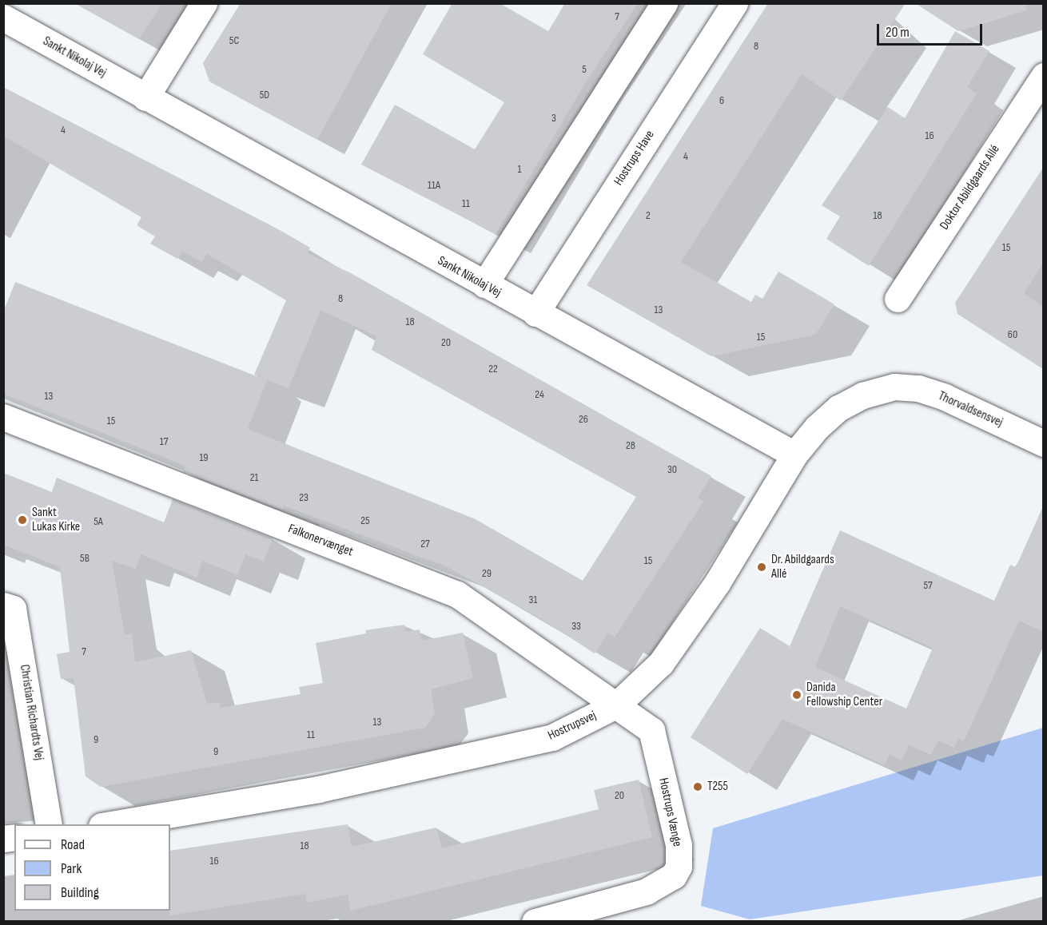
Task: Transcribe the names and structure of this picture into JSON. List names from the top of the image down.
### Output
{
  "streets": {
    "street": [
      "Sankt Nikolaj Vej",
      "Hostrups Have",
      "Doktor Abildgaards Allé",
      "Thorvaldsensvej",
      "Falkonervænget",
      "Christian Richardts Vej",
      "Hostrupsvej",
      "Hostrups Vænge"
    ]
  },
  "crossings": [
    ["Sankt Nikolaj Vej", "Hostrups Have"],
    ["Sankt Nikolaj Vej", "Hostrupsvej"],
    ["Thorvaldsensvej", "Hostrupsvej"],
    ["Falkonervænget", "Hostrupsvej"],
    ["Falkonervænget", "Hostrups Vænge"],
    ["Hostrupsvej", "Hostrups Vænge"]
  ],
  "places": [
    "Sankt Lukas Kirke",
    "Dr. Abildgaards Allé",
    "Danida Fellowship Center",
    "T255"
  ],
  "house_numbers": [
    "7",
    "5C",
    "8",
    "5",
    "5D",
    "6",
    "3",
    "4",
    "16",
    "4",
    "1",
    "11A",
    "11",
    "2",
    "18",
    "15",
    "8",
    "13",
    "18",
    "60",
    "15",
    "20",
    "22",
    "24",
    "13",
    "26",
    "15",
    "17",
    "28",
    "19",
    "30",
    "21",
    "23",
    "25",
    "5A",
    "27",
    "5B",
    "15",
    "29",
    "57",
    "31",
    "33",
    "7",
    "13",
    "11",
    "9",
    "9",
    "20",
    "18",
    "16"
  ],
  "legend": ["Road", "Park", "Building"],
  "scale_bar": "20 m"
}
